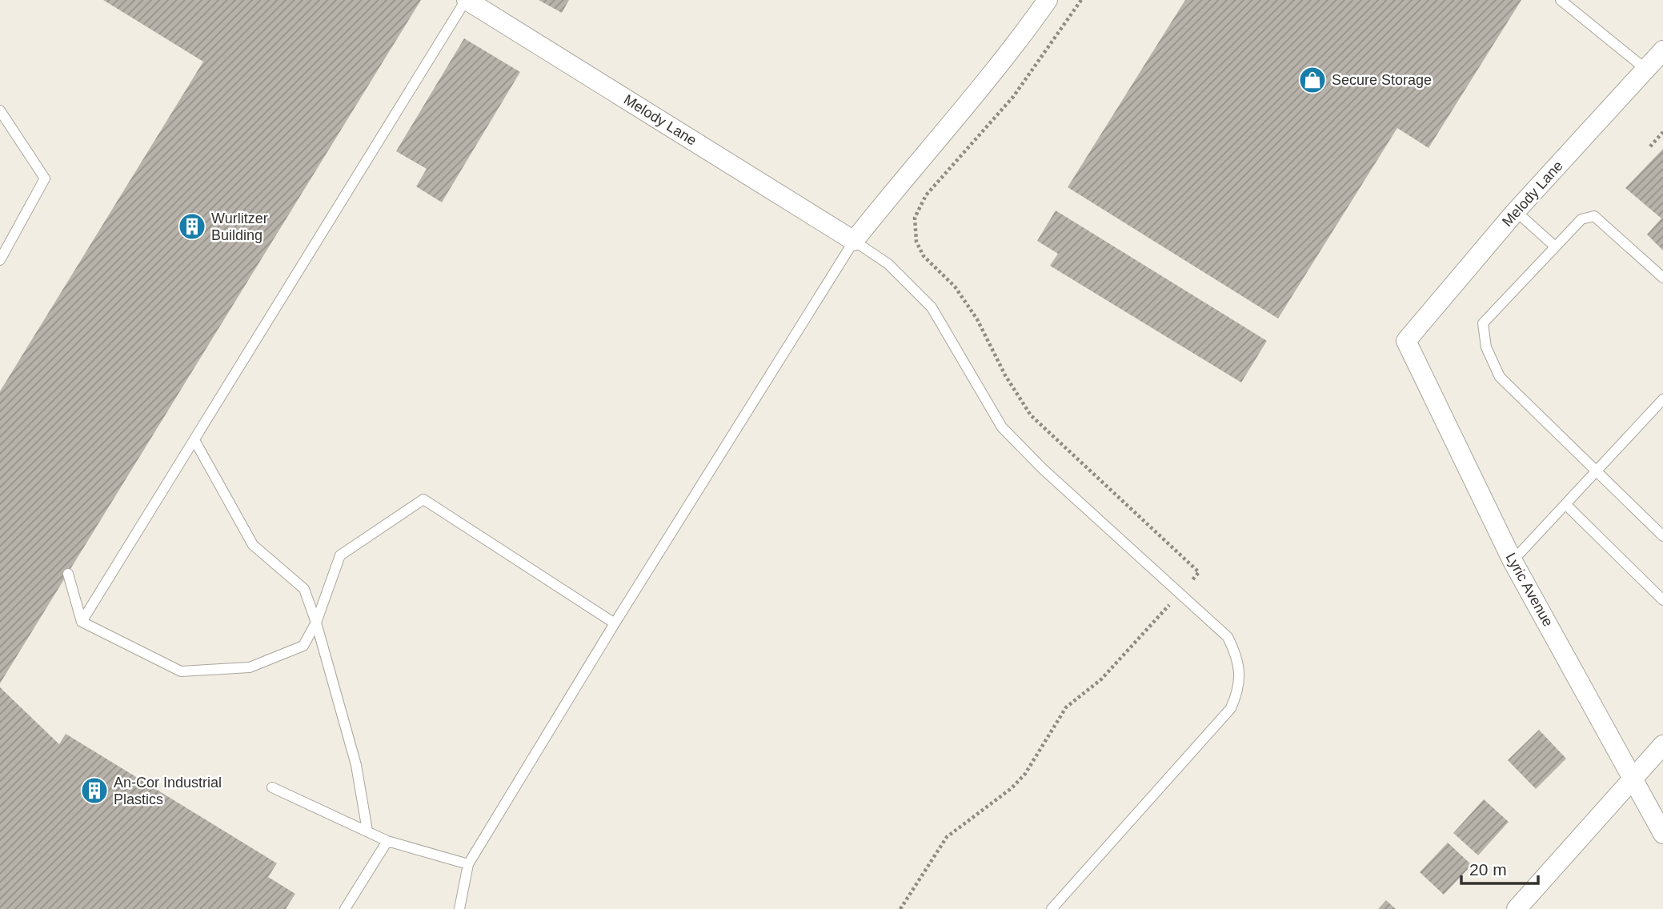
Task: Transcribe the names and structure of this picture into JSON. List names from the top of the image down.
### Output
{
  "streets": {
    "street": ["Melody Lane", "Lyric Avenue"]
  },
  "crossings": [
    ["Melody Lane", "Lyric Avenue"]
  ],
  "places": {
    "shop": ["Secure Storage"],
    "building": ["Wurlitzer Building", "An-Cor Industrial Plastics"]
  },
  "scale_bar": "20 m"
}
